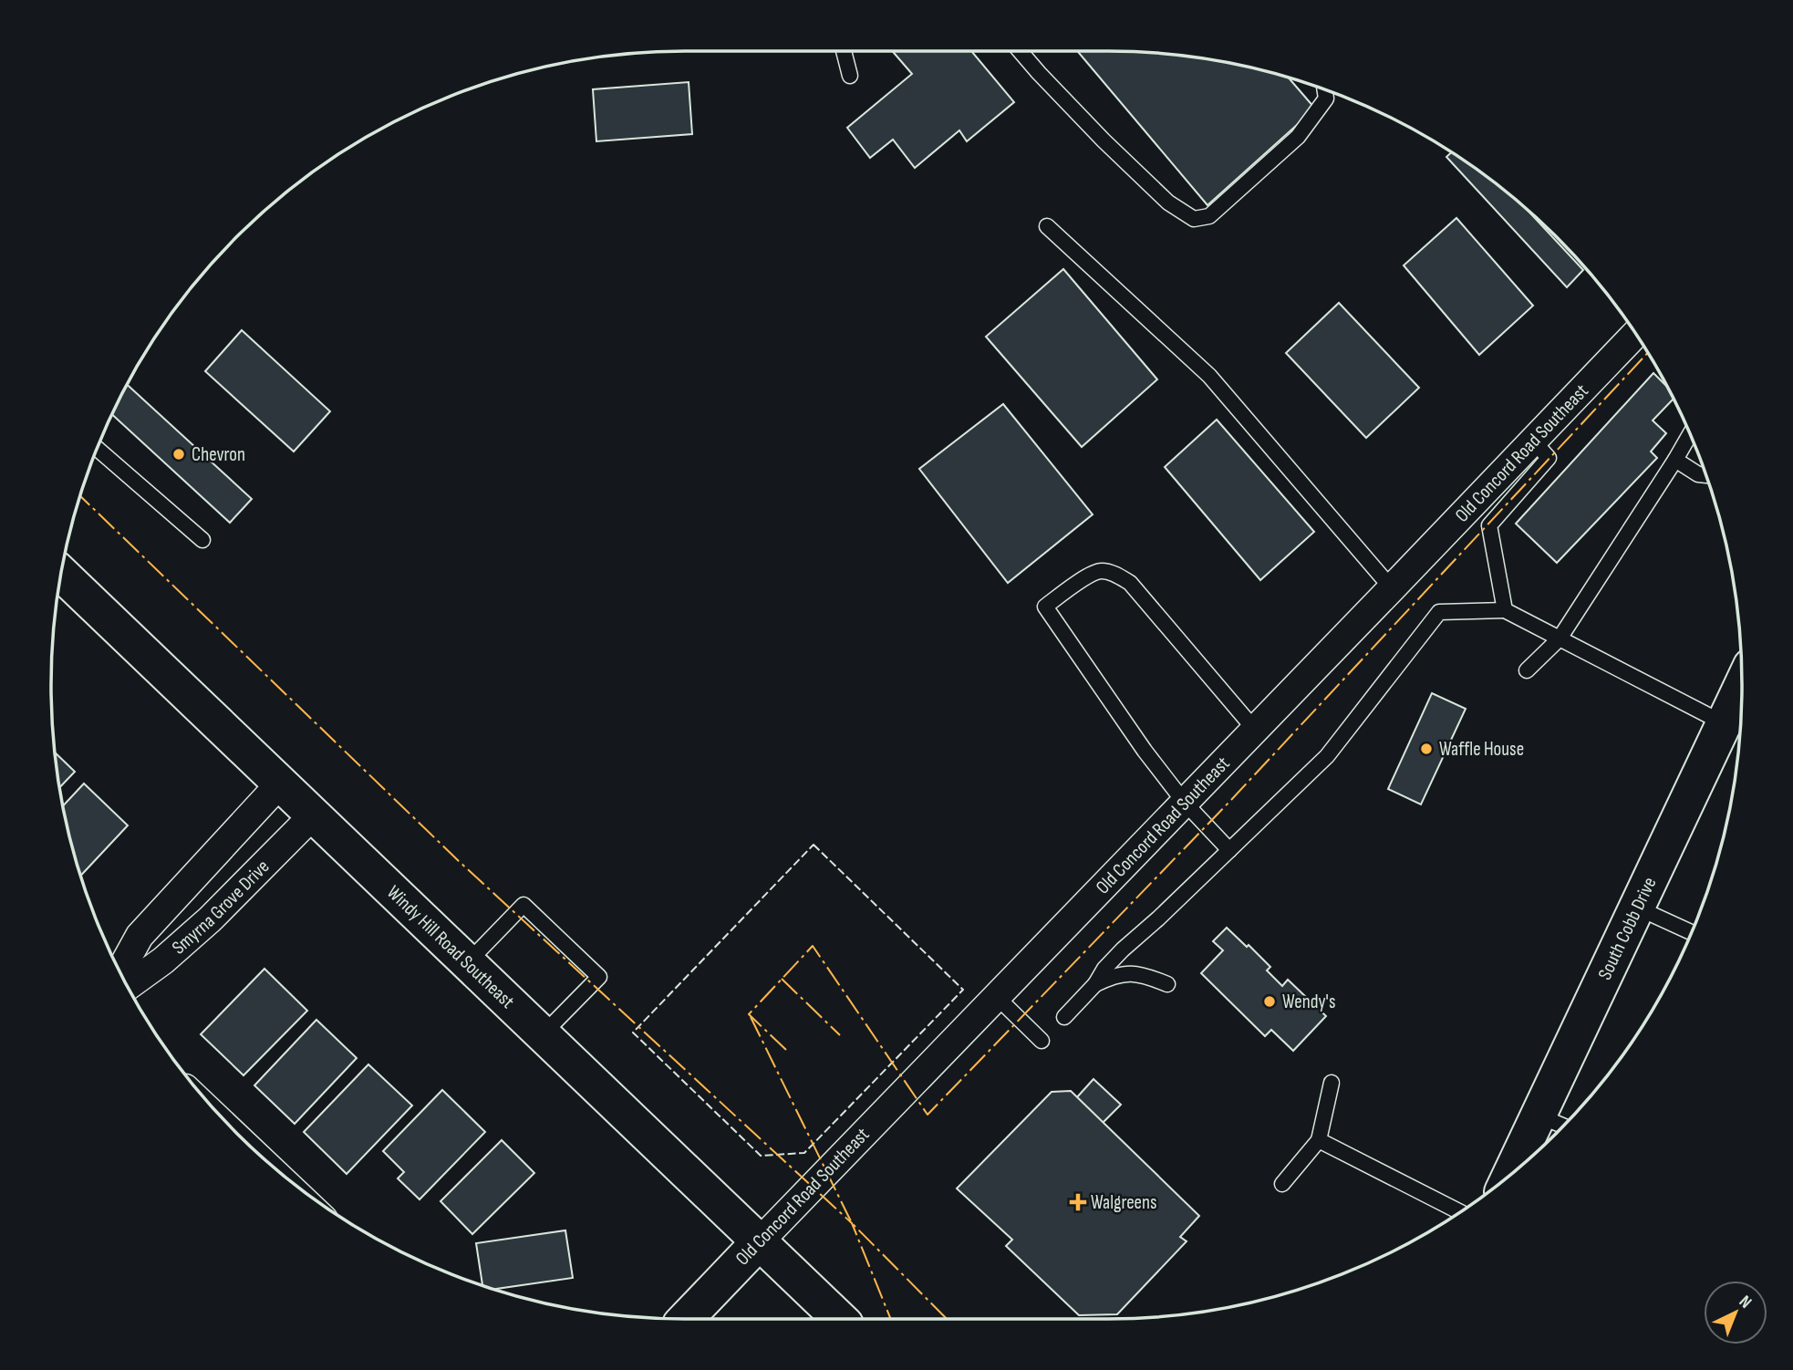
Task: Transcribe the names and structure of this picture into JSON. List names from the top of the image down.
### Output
{
  "streets": {
    "main road": ["Old Concord Road Southeast", "South Cobb Drive", "Windy Hill Road Southeast"],
    "street": ["Smyrna Grove Drive"]
  },
  "crossings": [
    ["Old Concord Road Southeast", "Windy Hill Road Southeast"],
    ["Smyrna Grove Drive", "Windy Hill Road Southeast"]
  ],
  "places": {
    "other": ["Chevron", "Waffle House", "Wendy's"],
    "health": ["Walgreens"]
  },
  "north": "top right"
}
